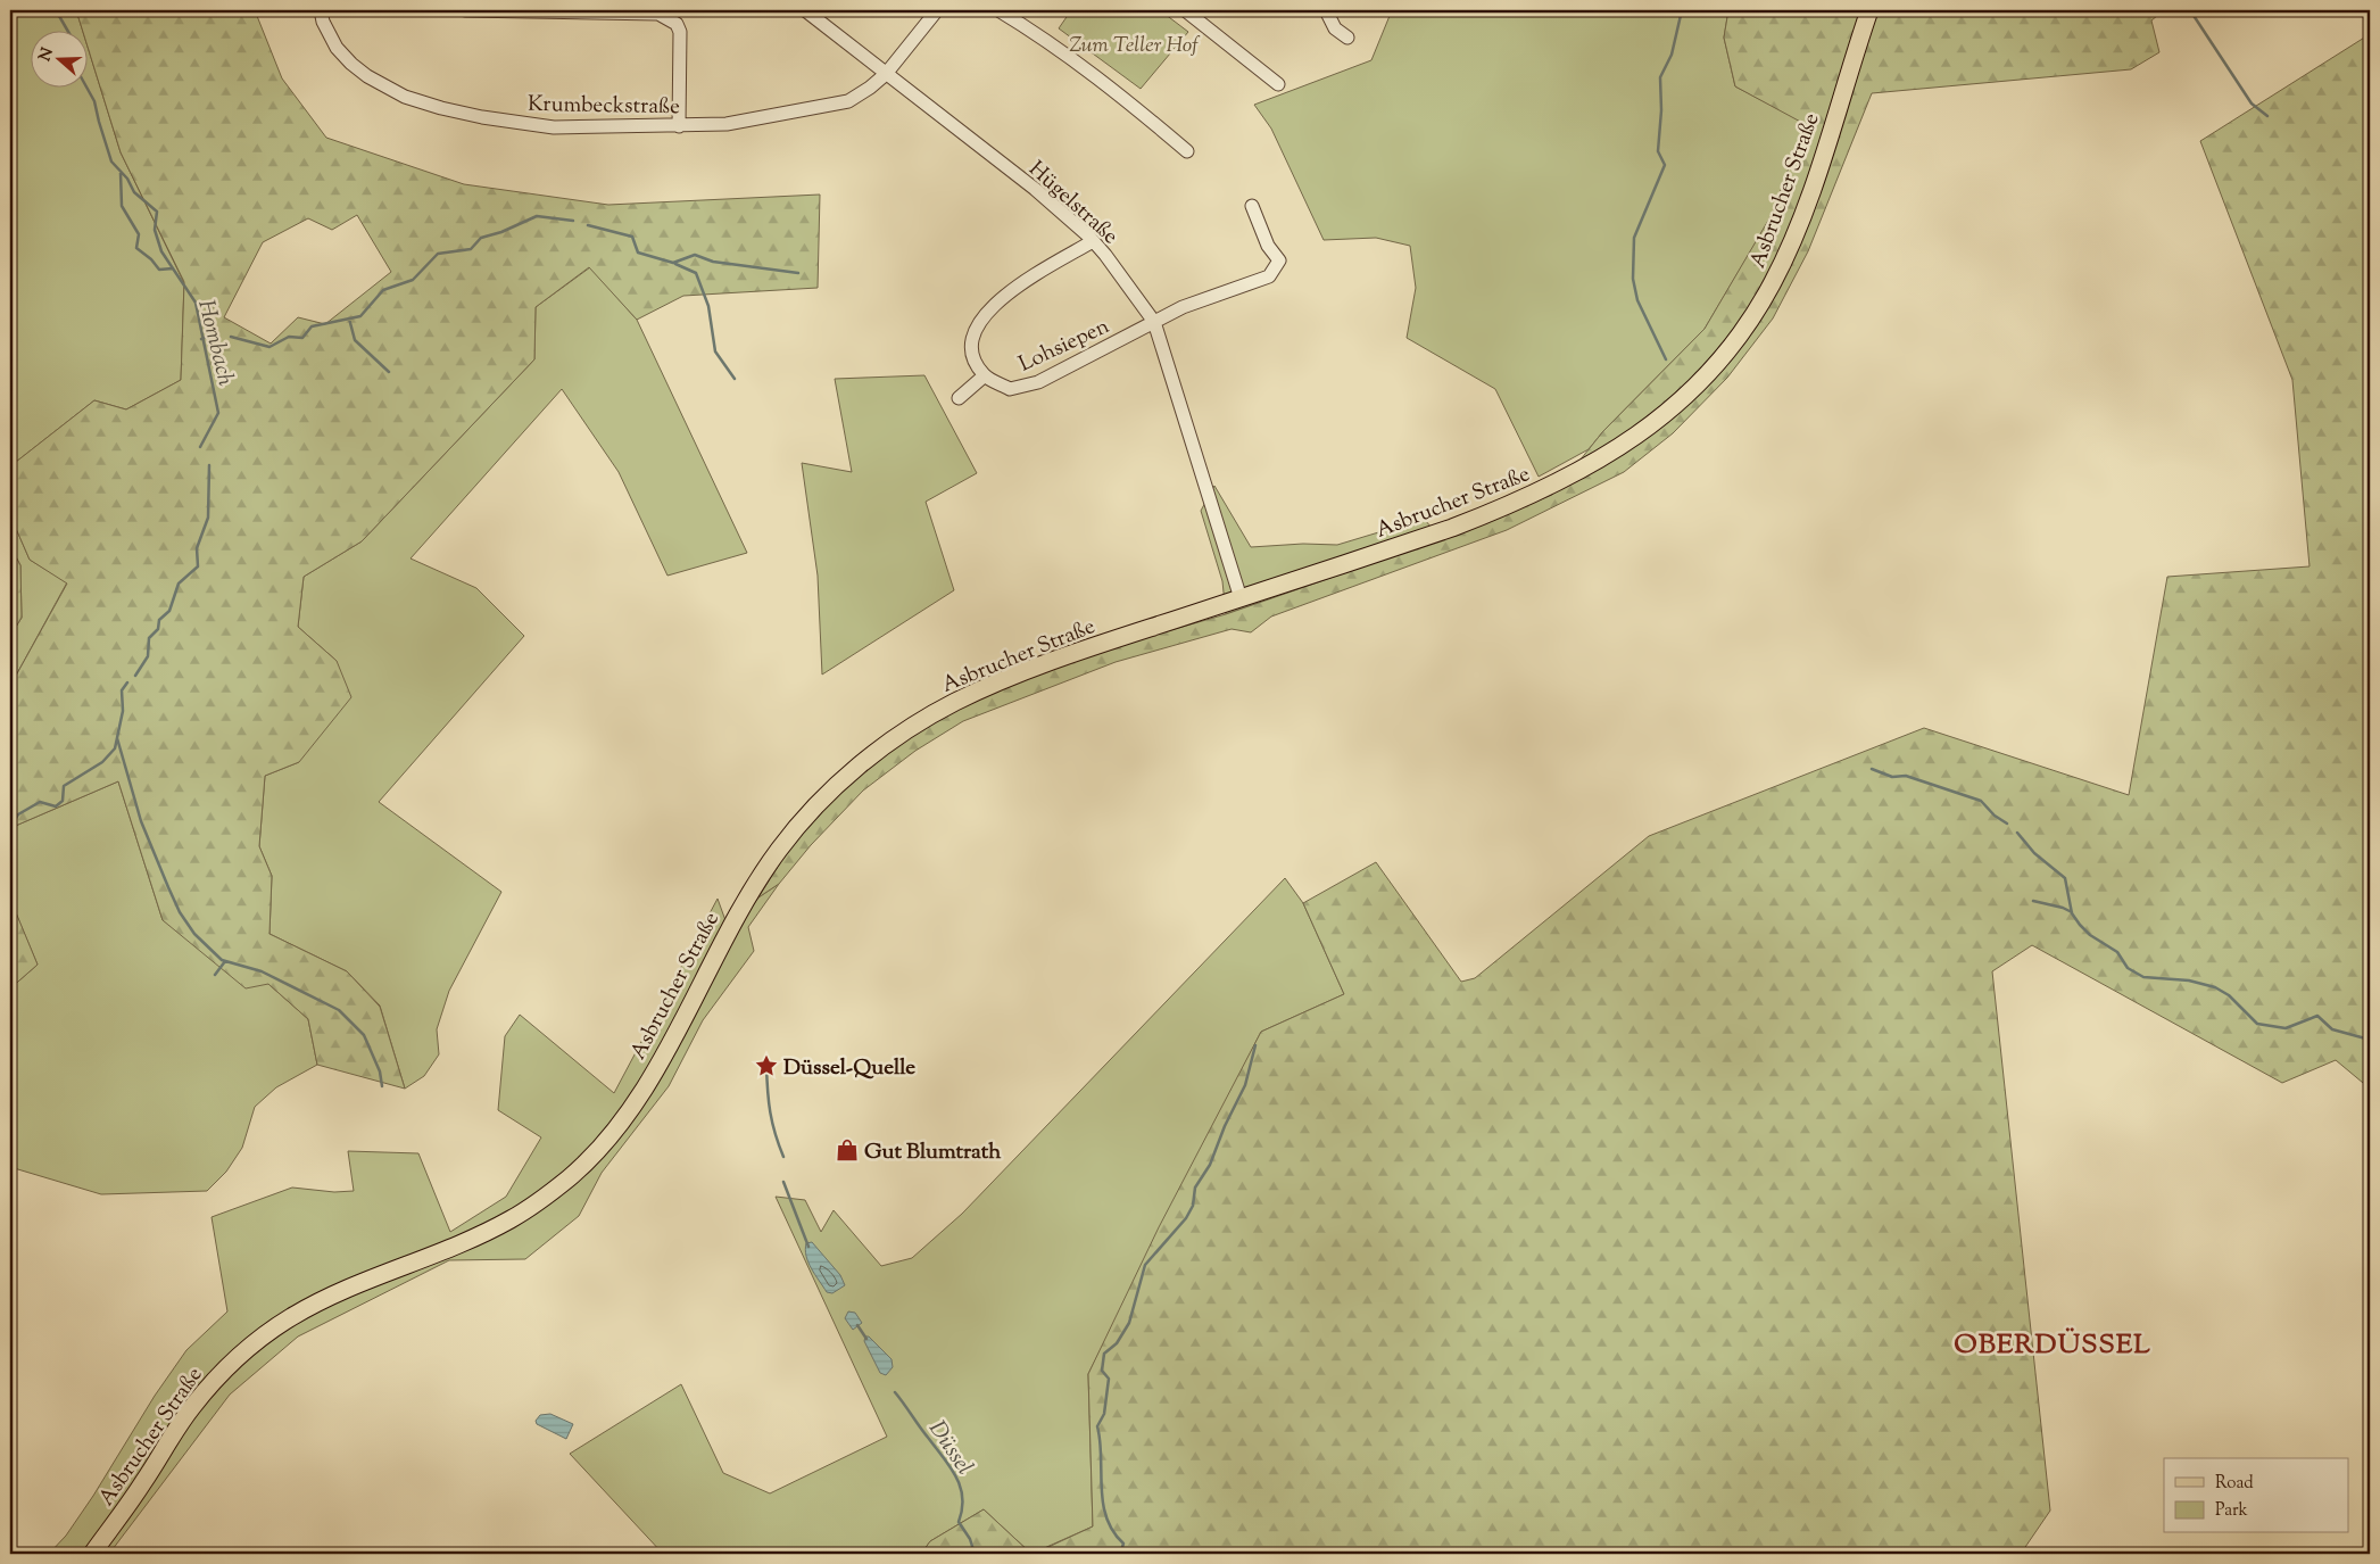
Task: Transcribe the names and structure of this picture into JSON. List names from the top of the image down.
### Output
{
  "streets": {
    "main road": ["Asbrucher Straße"],
    "street": ["Krumbeckstraße", "Hügelstraße", "Lohsiepen"]
  },
  "crossings": [
    ["Krumbeckstraße", "Hügelstraße"],
    ["Asbrucher Straße", "Hügelstraße"],
    ["Hügelstraße", "Lohsiepen"]
  ],
  "districts": ["OBERDÜSSEL"],
  "water": ["Hombach", "Düssel"],
  "parks": ["Zum Teller Hof"],
  "places": {
    "place": ["Düssel-Quelle"],
    "shop": ["Gut Blumtrath"]
  },
  "legend": ["Road", "Park"],
  "north": "left"
}
